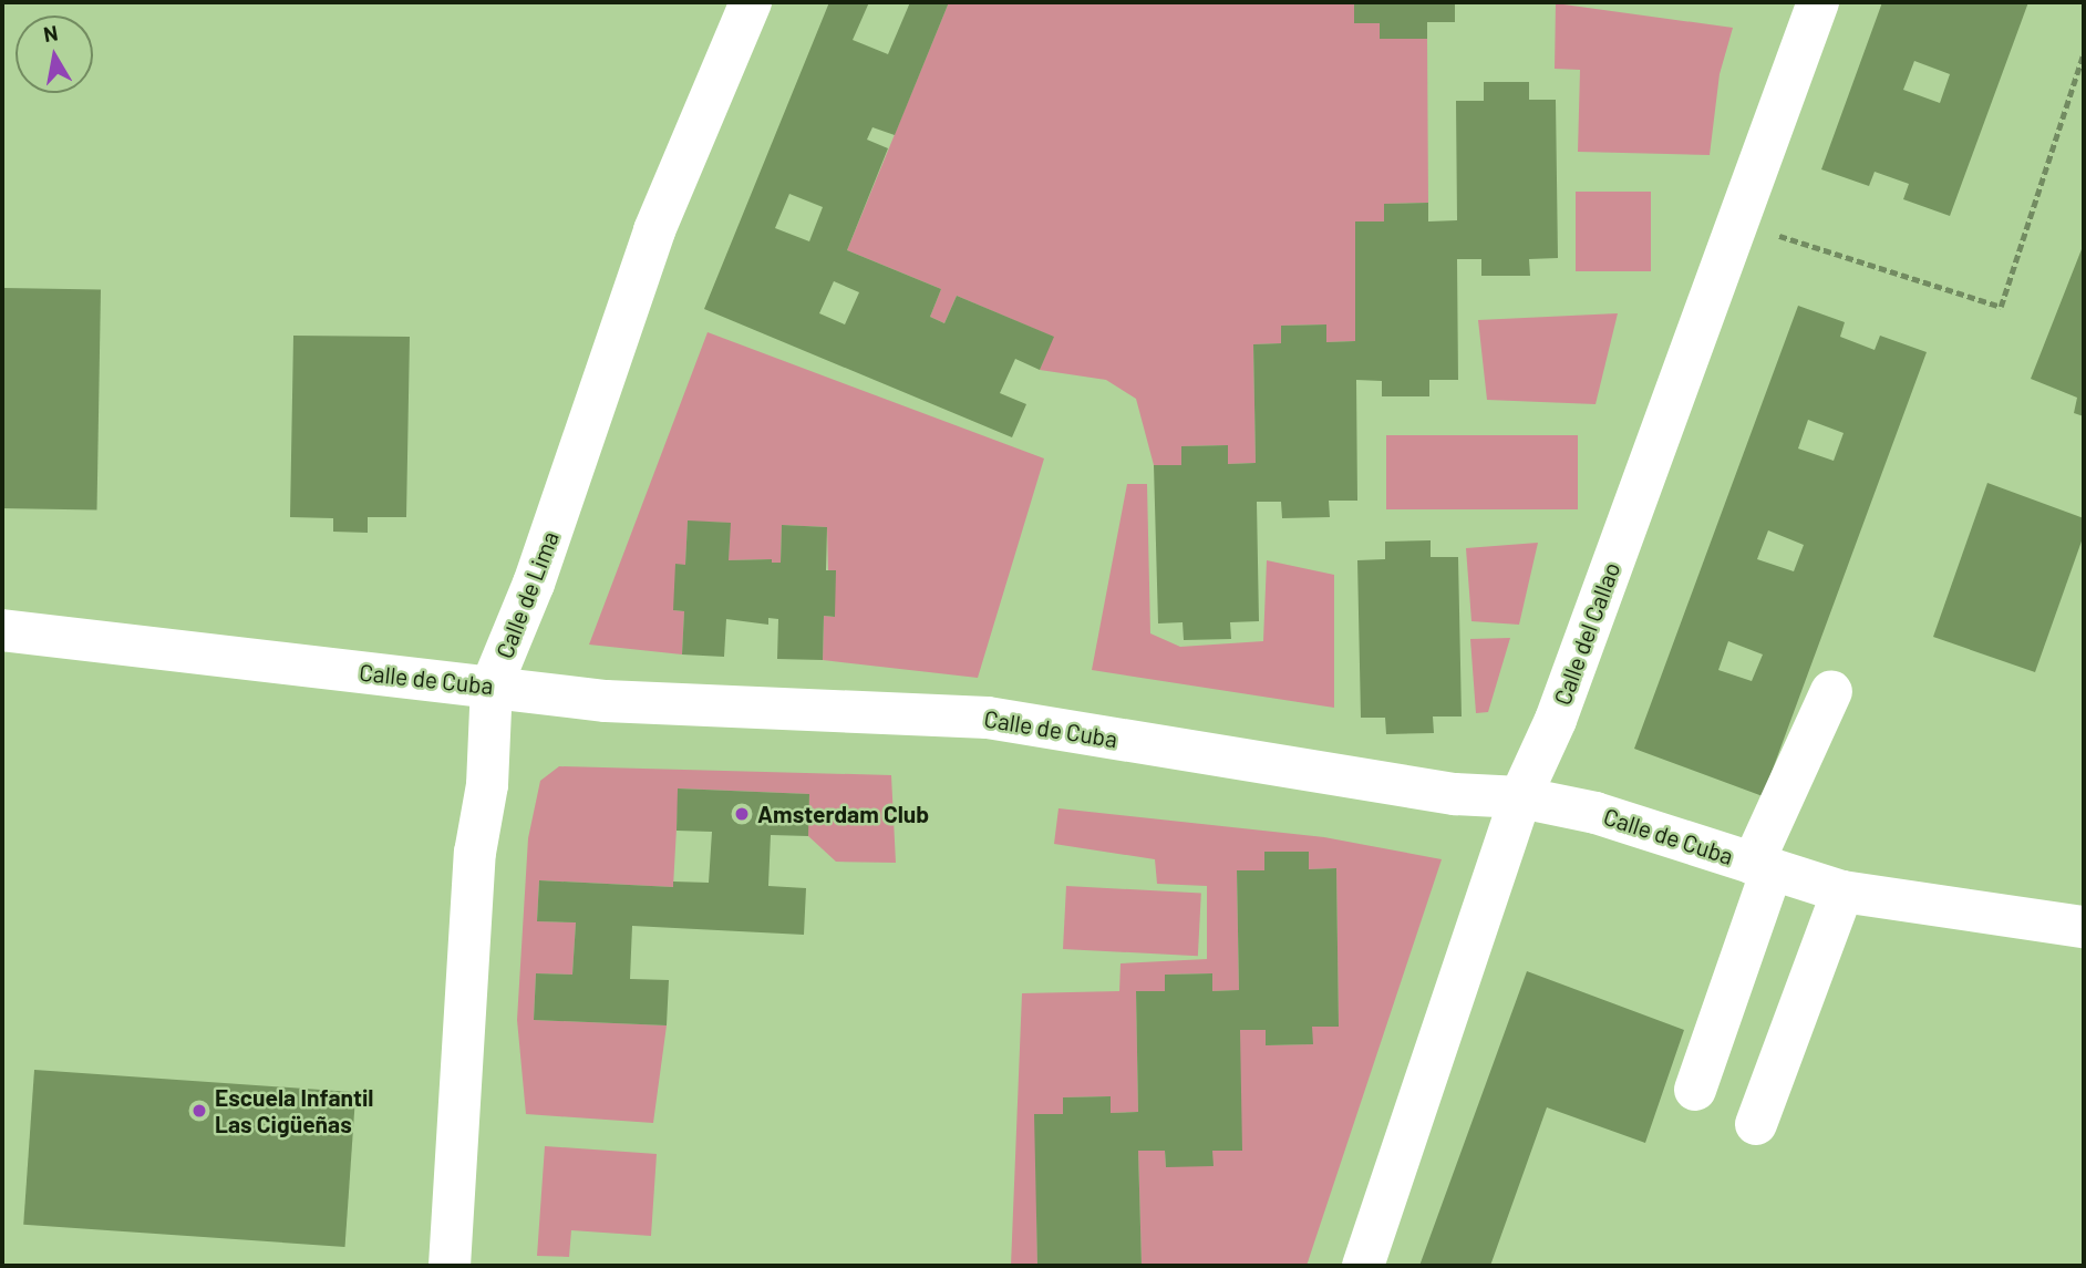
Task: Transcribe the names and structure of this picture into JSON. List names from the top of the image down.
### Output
{
  "streets": {
    "street": ["Calle de Lima", "Calle del Callao", "Calle de Cuba"]
  },
  "crossings": [
    ["Calle de Lima", "Calle de Cuba"],
    ["Calle del Callao", "Calle de Cuba"]
  ],
  "places": ["Amsterdam Club", "Escuela Infantil Las Cigüeñas"],
  "north": "top"
}
